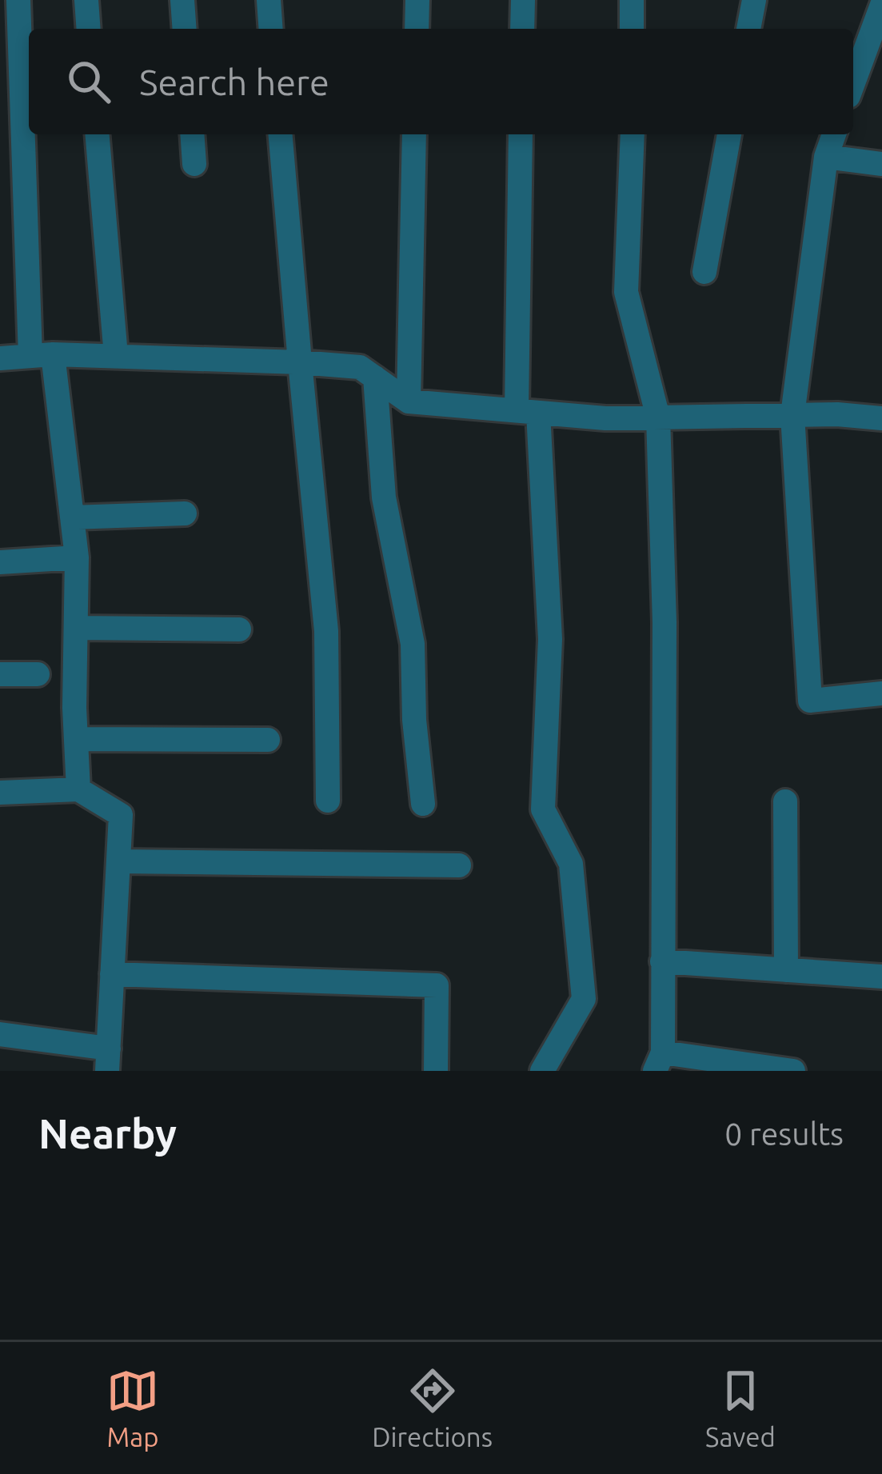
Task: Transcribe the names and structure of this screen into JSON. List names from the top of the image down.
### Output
{
  "page": {
    "search": "Search here",
    "heading": ["Nearby", "0 results"],
    "nav": ["Map", "Directions", "Saved"]
  }
}
